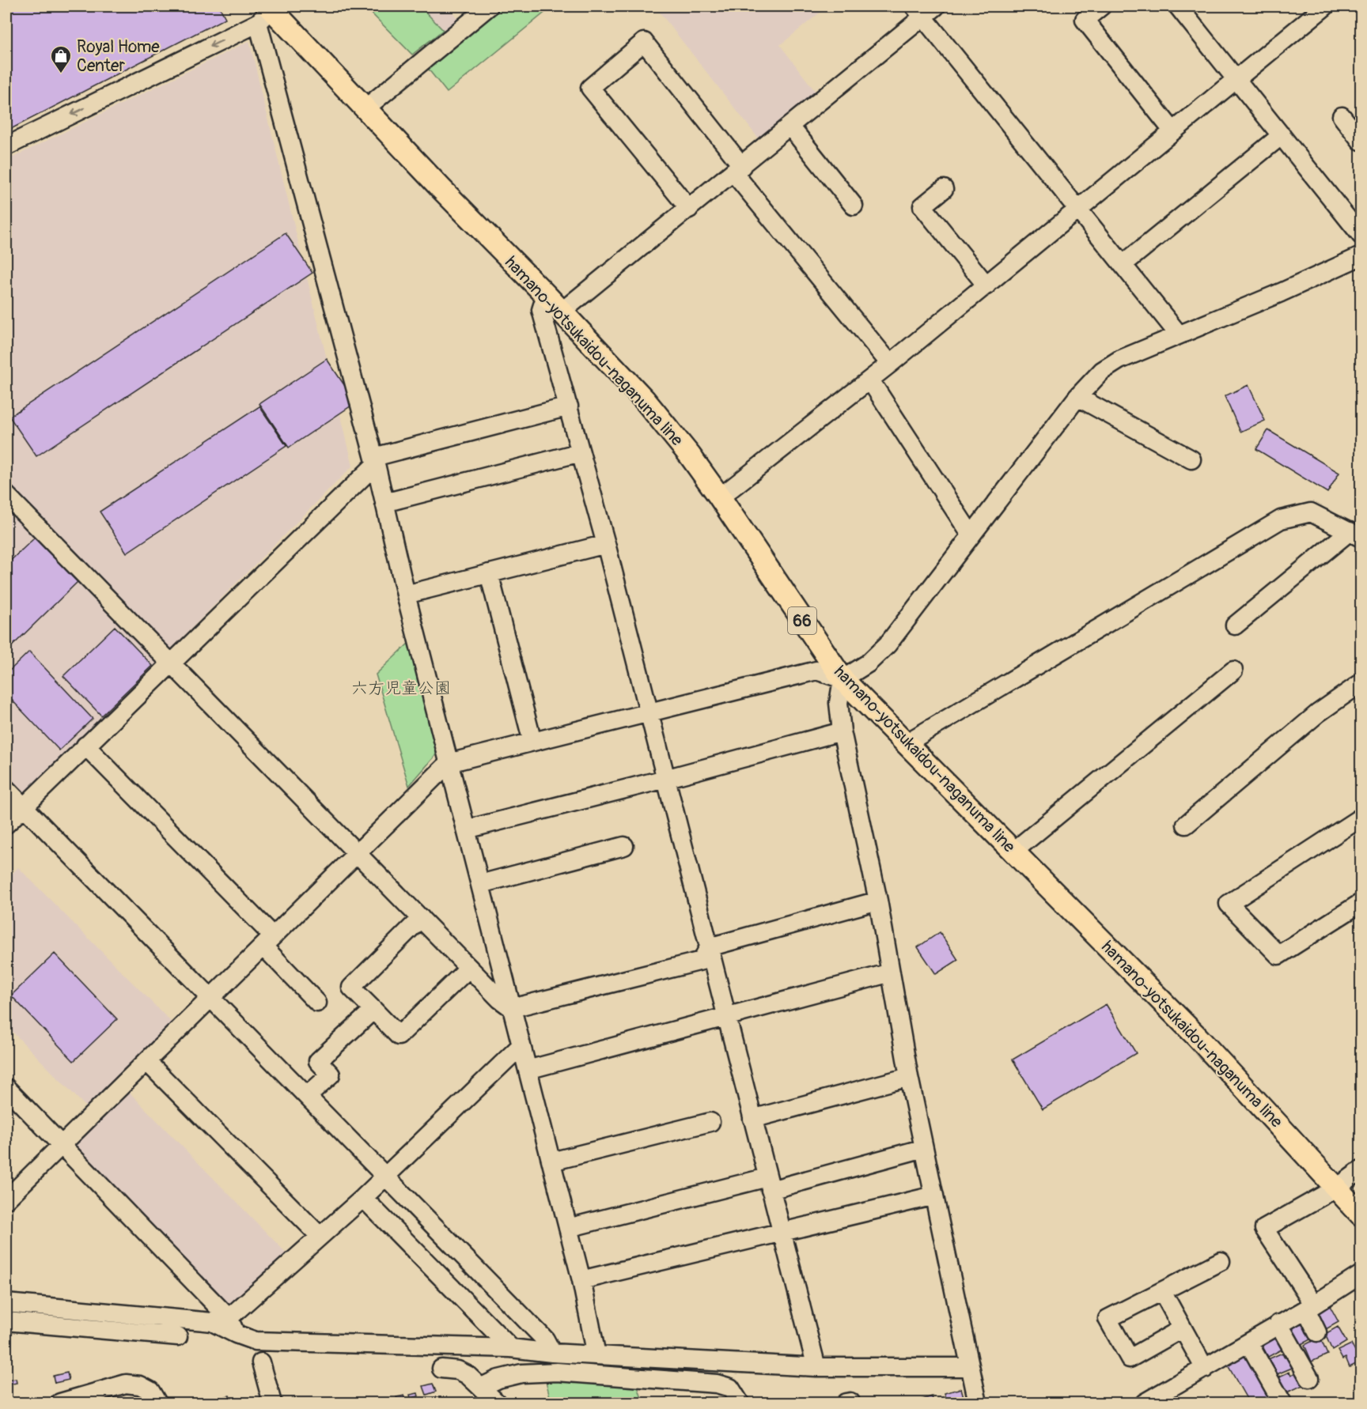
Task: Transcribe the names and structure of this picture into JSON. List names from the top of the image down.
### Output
{
  "streets": {
    "main road": ["hamano-yotsukaidou-naganuma line", "66"]
  },
  "parks": ["六方児童公園"],
  "places": {
    "shop": ["Royal Home Center"]
  }
}
